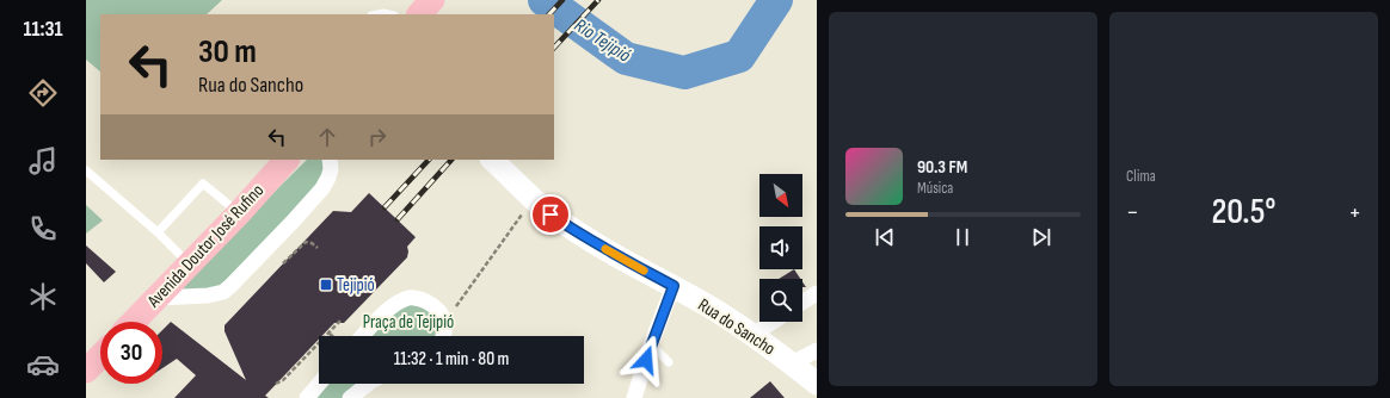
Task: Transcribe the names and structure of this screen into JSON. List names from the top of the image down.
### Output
{
  "streets": {
    "main road": ["Avenida Doutor José Rufino"],
    "street": ["Rua do Sancho"]
  },
  "water": ["Rio Tejipió"],
  "parks": ["Praça de Tejipió"],
  "places": {
    "transit": ["Tejipió"]
  },
  "north": "bottom right",
  "page": {
    "tabs": "11:31",
    "tile": "Clima",
    "turn": ["30 m", "Rua do Sancho"],
    "song": ["90.3 FM", "Música"],
    "heat": ["−", "20.5°", "+"],
    "limit": "30",
    "trip": "11:32 · 1 min · 80 m"
  }
}
